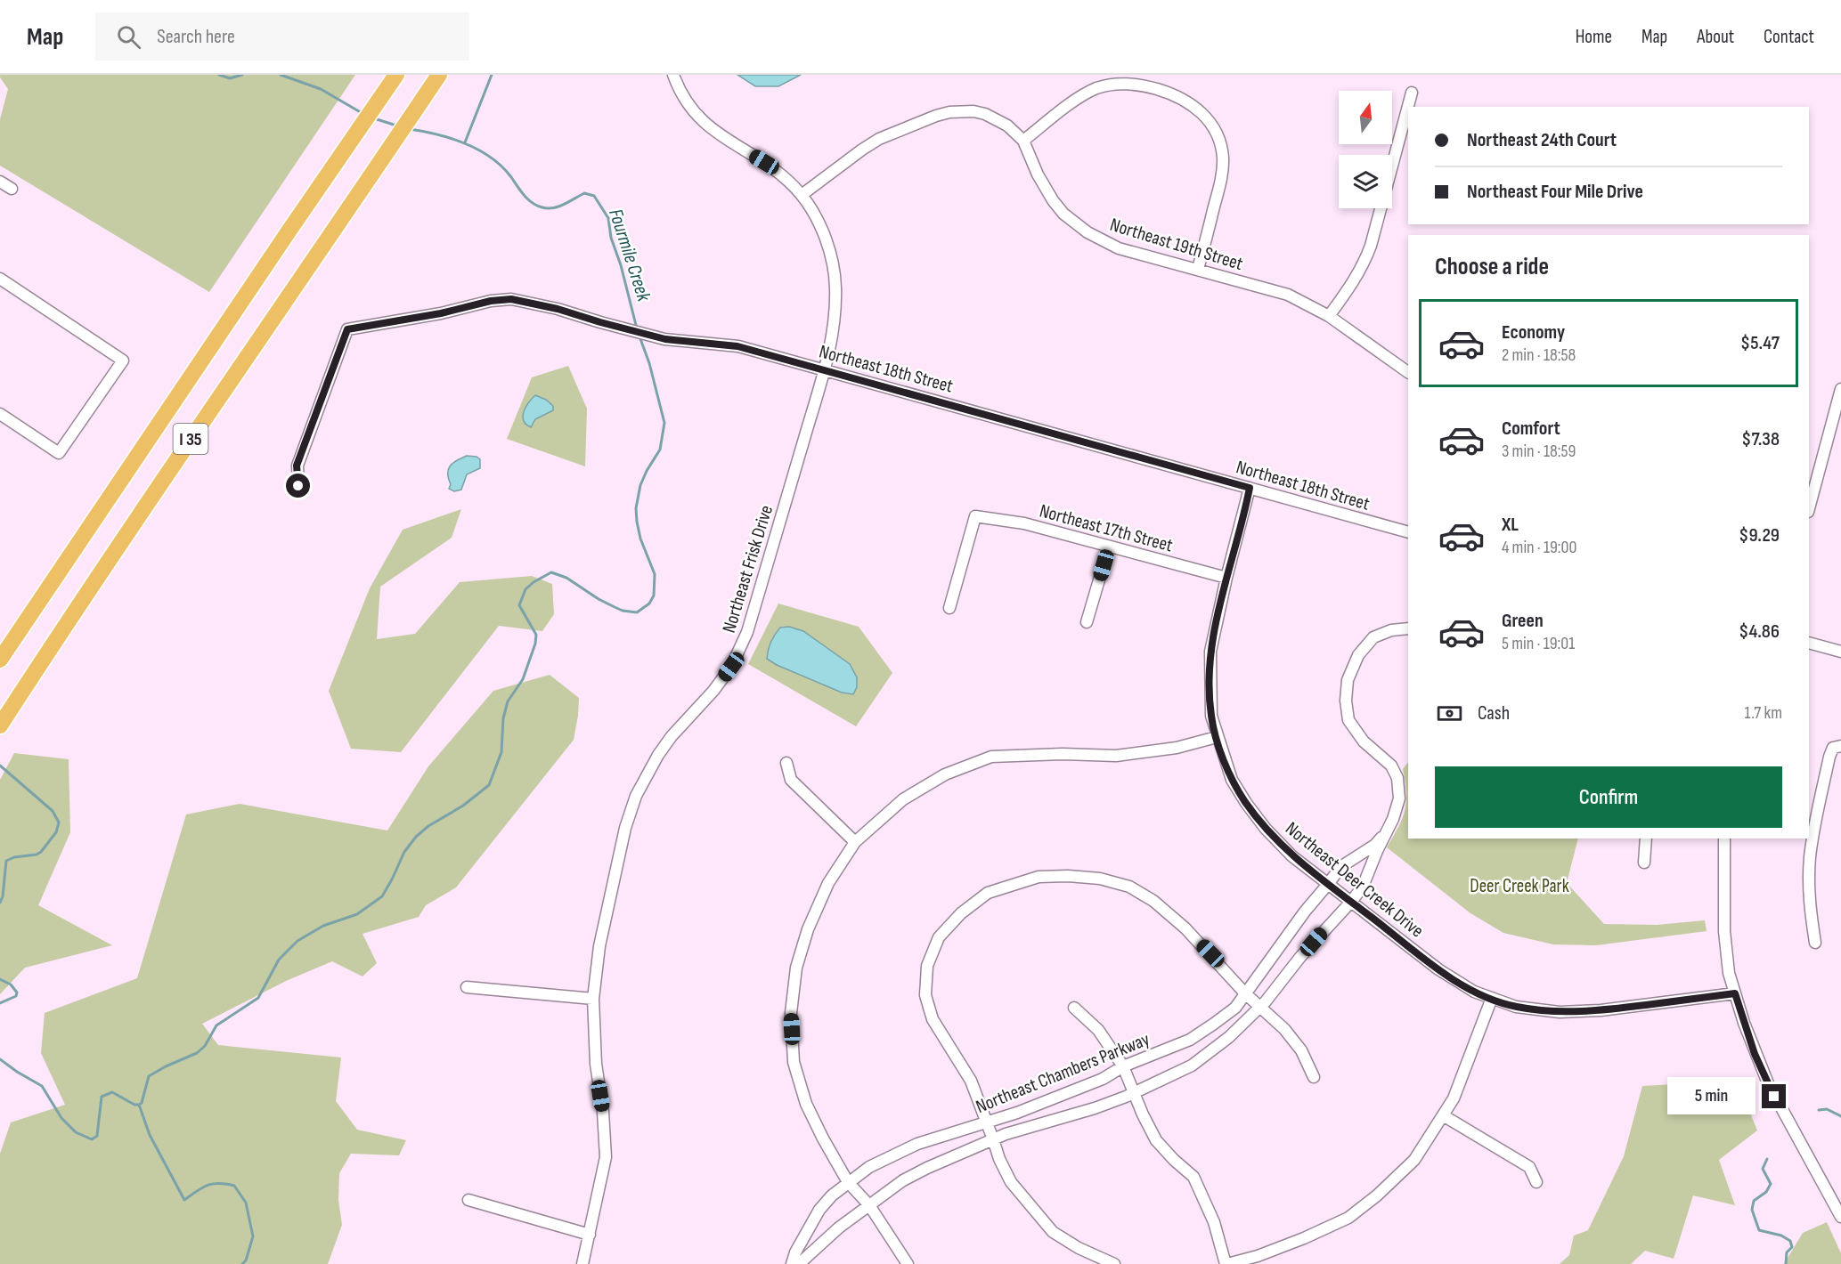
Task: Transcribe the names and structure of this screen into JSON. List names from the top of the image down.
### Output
{
  "streets": {
    "highway": ["I 35"],
    "street": [
      "Northeast 19th Street",
      "Northeast 18th Street",
      "Northeast 17th Street",
      "Northeast Frisk Drive",
      "Northeast Deer Creek Drive",
      "Northeast Chambers Parkway"
    ]
  },
  "crossings": [
    ["Northeast 19th Street", "Northeast Frisk Drive"],
    ["Northeast 18th Street", "Northeast Frisk Drive"],
    ["Northeast 18th Street", "Northeast Deer Creek Drive"],
    ["Northeast 17th Street", "Northeast Deer Creek Drive"],
    ["Northeast Deer Creek Drive", "Northeast Chambers Parkway"]
  ],
  "water": ["Fourmile Creek"],
  "parks": ["Deer Creek Park"],
  "north": "top",
  "page": {
    "header": "Map",
    "search": "Search here",
    "nav": [
      "Home",
      "Map",
      "About",
      "Contact"
    ],
    "banner": ["Northeast 24th Court", "Northeast Four Mile Drive"],
    "heading": "Choose a ride",
    "list": [
      {
        "name": "Economy",
        "note": "2 min · 18:58",
        "value": "$5.47"
      },
      {
        "name": "Comfort",
        "note": "3 min · 18:59",
        "value": "$7.38"
      },
      {
        "name": "XL",
        "note": "4 min · 19:00",
        "value": "$9.29"
      },
      {
        "name": "Green",
        "note": "5 min · 19:01",
        "value": "$4.86"
      }
    ],
    "pay": ["Cash", "1.7 km"],
    "buttons": "Confirm",
    "bubble": "5 min"
  }
}
